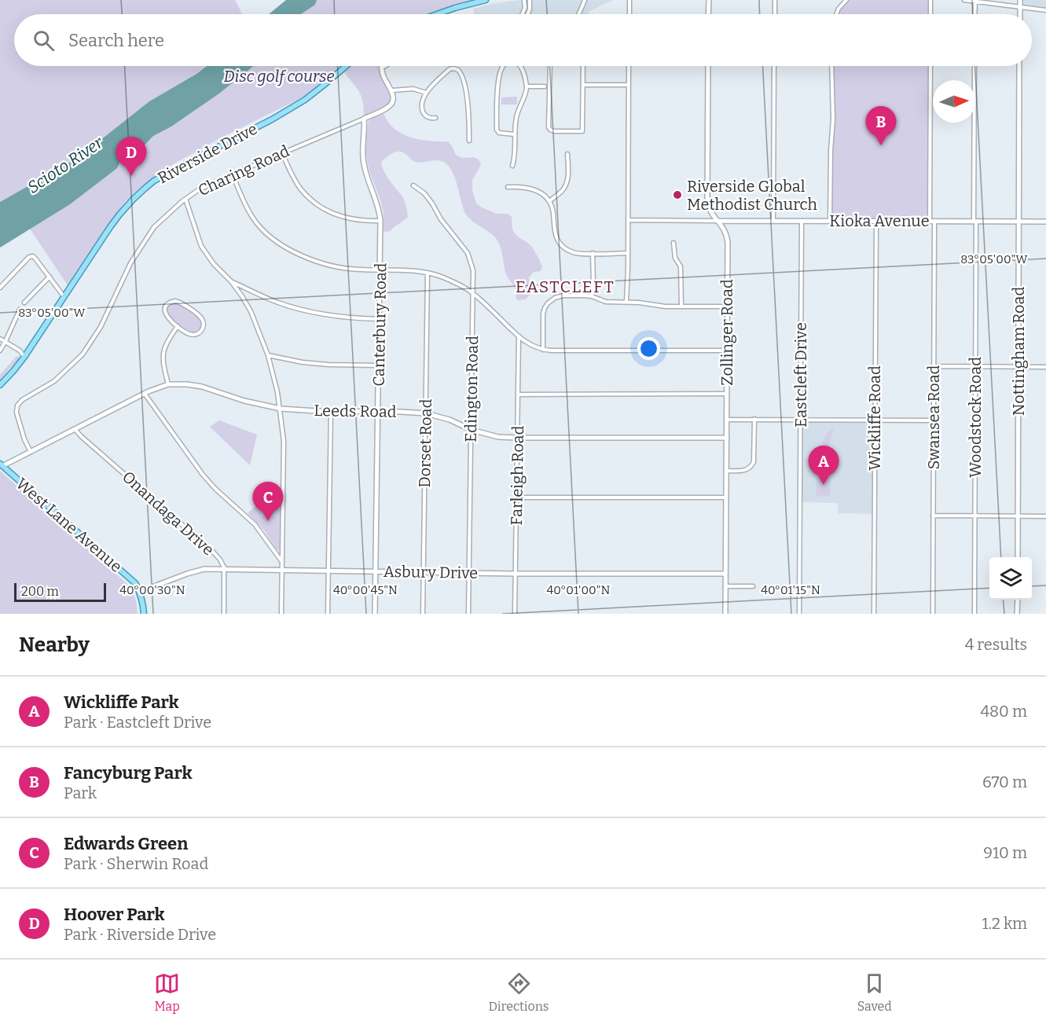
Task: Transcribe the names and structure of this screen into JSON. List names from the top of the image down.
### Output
{
  "streets": {
    "main road": ["Riverside Drive", "West Lane Avenue"],
    "street": [
      "Charing Road",
      "Kioka Avenue",
      "Canterbury Road",
      "Zollinger Road",
      "Nottingham Road",
      "Eastcleft Drive",
      "Edington Road",
      "Leeds Road",
      "Swansea Road",
      "Woodstock Road",
      "Wickliffe Road",
      "Dorset Road",
      "Farleigh Road",
      "Onandaga Drive",
      "Asbury Drive"
    ]
  },
  "crossings": [
    ["Charing Road", "Canterbury Road"],
    ["Charing Road", "Leeds Road"],
    ["Kioka Avenue", "Zollinger Road"],
    ["Kioka Avenue", "Nottingham Road"],
    ["Kioka Avenue", "Eastcleft Drive"],
    ["Kioka Avenue", "Swansea Road"],
    ["Kioka Avenue", "Woodstock Road"],
    ["Kioka Avenue", "Wickliffe Road"],
    ["Canterbury Road", "Leeds Road"],
    ["Canterbury Road", "Asbury Drive"],
    ["Zollinger Road", "Leeds Road"],
    ["Zollinger Road", "Asbury Drive"],
    ["Edington Road", "Leeds Road"],
    ["Edington Road", "Asbury Drive"],
    ["Leeds Road", "Dorset Road"],
    ["Leeds Road", "Farleigh Road"],
    ["Leeds Road", "Onandaga Drive"],
    ["Leeds Road", "West Lane Avenue"],
    ["Dorset Road", "Asbury Drive"],
    ["Farleigh Road", "Asbury Drive"],
    ["Onandaga Drive", "Asbury Drive"],
    ["West Lane Avenue", "Asbury Drive"]
  ],
  "districts": ["EASTCLEFT"],
  "water": ["Scioto River"],
  "parks": ["Disc golf course"],
  "places": ["Riverside Global Methodist Church"],
  "scale_bar": "200 m",
  "north": "right",
  "page": {
    "search": "Search here",
    "pins": [
      "B",
      "D",
      "A",
      "C"
    ],
    "scale": "200 m",
    "heading": ["Nearby", "4 results"],
    "list": [
      {
        "mark": "A",
        "name": "Wickliffe Park",
        "note": "Park · Eastcleft Drive",
        "value": "480 m"
      },
      {
        "mark": "B",
        "name": "Fancyburg Park",
        "note": "Park",
        "value": "670 m"
      },
      {
        "mark": "C",
        "name": "Edwards Green",
        "note": "Park · Sherwin Road",
        "value": "910 m"
      },
      {
        "mark": "D",
        "name": "Hoover Park",
        "note": "Park · Riverside Drive",
        "value": "1.2 km"
      }
    ],
    "nav": ["Map", "Directions", "Saved"]
  },
  "coordinates": [
    "83°05'00\"W",
    "40°00'30\"N",
    "40°00'45\"N",
    "40°01'00\"N",
    "40°01'15\"N"
  ]
}
